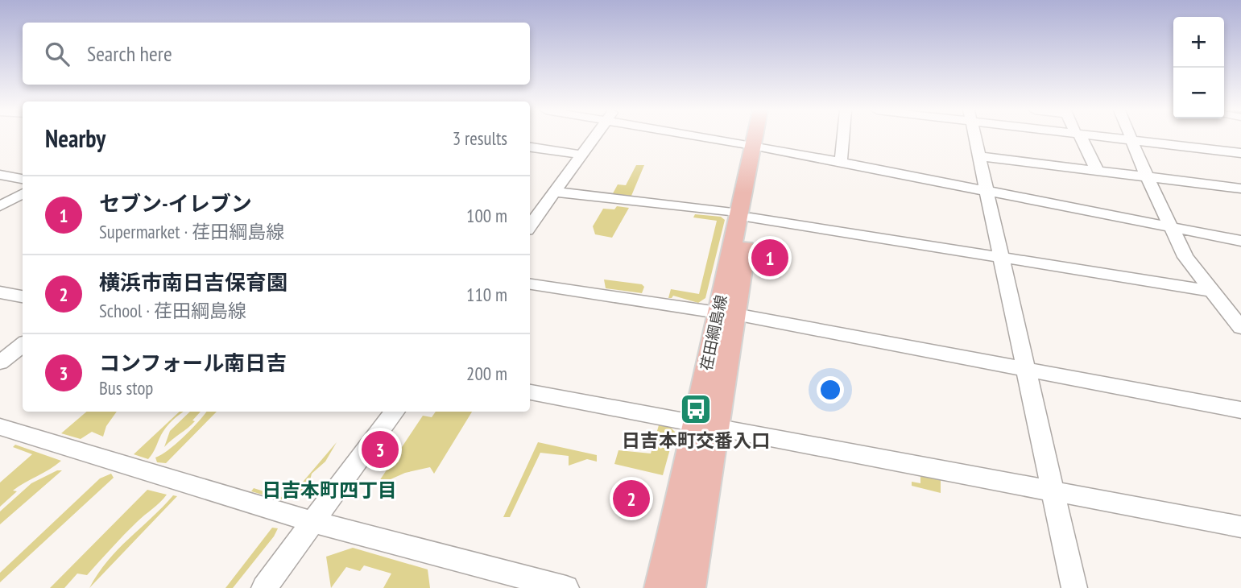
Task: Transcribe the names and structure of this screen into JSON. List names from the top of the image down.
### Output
{
  "streets": {
    "main road": ["荏田綱島線"]
  },
  "districts": ["日吉本町四丁目"],
  "places": {
    "bus stop": ["日吉本町交番入口"]
  },
  "page": {
    "map_buttons": ["+", "−"],
    "search": "Search here",
    "heading": ["Nearby", "3 results"],
    "list": [
      {
        "mark": "1",
        "name": "セブン-イレブン",
        "note": "Supermarket · 荏田綱島線",
        "value": "100 m"
      },
      {
        "mark": "2",
        "name": "横浜市南日吉保育園",
        "note": "School · 荏田綱島線",
        "value": "110 m"
      },
      {
        "mark": "3",
        "name": "コンフォール南日吉",
        "note": "Bus stop",
        "value": "200 m"
      }
    ],
    "pins": ["1", "3", "2"]
  }
}
